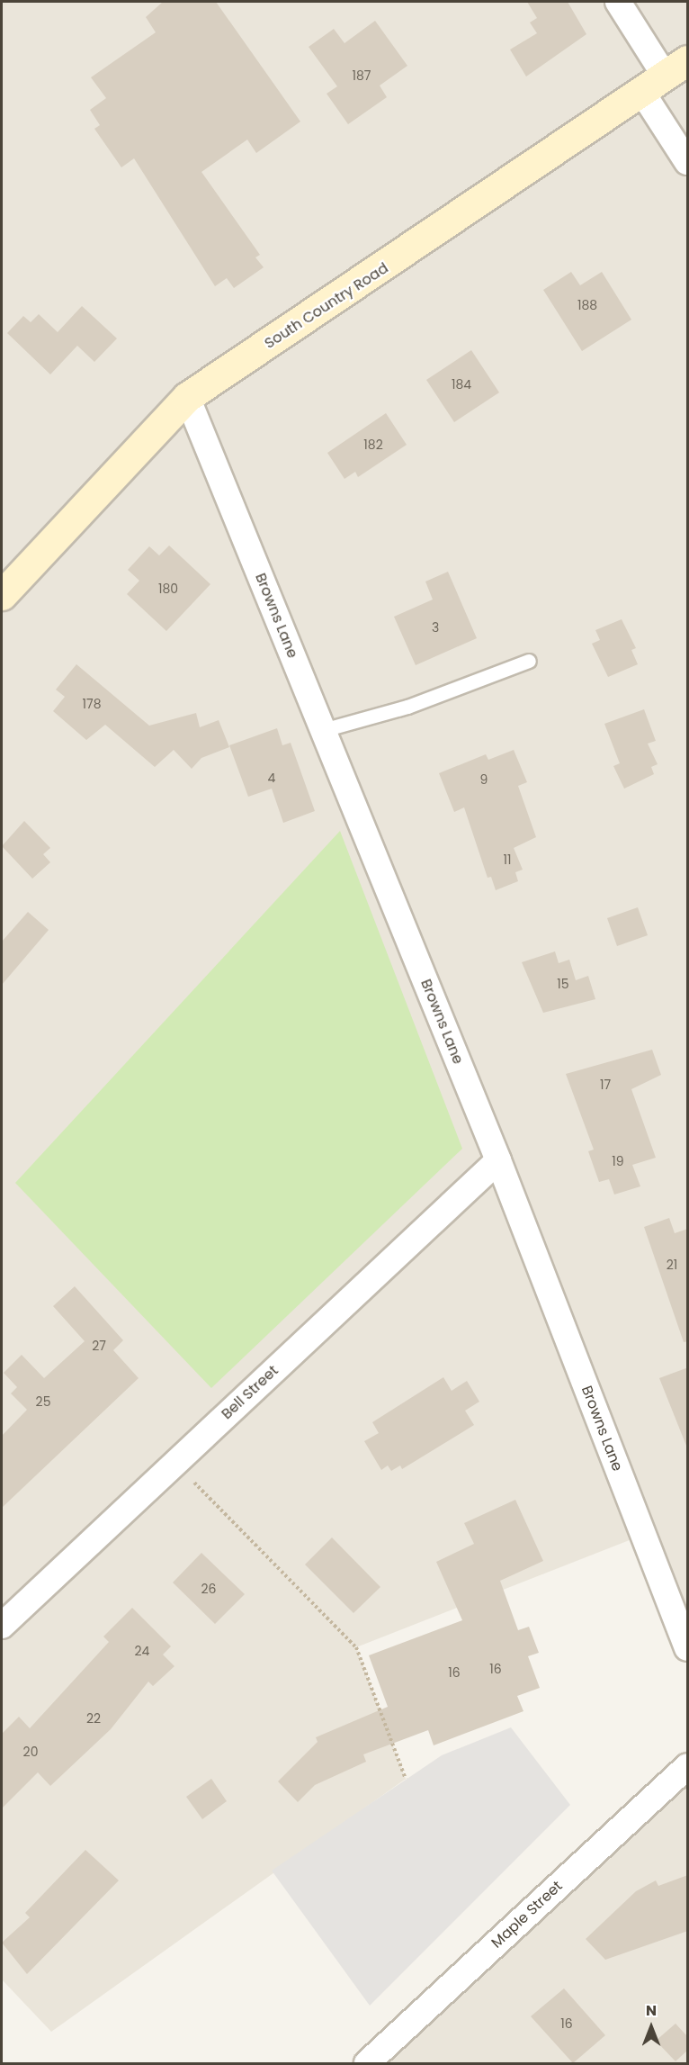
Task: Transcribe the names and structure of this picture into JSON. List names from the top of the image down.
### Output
{
  "streets": {
    "main road": ["South Country Road"],
    "street": ["Browns Lane", "Bell Street", "Maple Street"]
  },
  "crossings": [
    ["South Country Road", "Browns Lane"],
    ["Browns Lane", "Bell Street"]
  ],
  "house_numbers": [
    "187",
    "188",
    "184",
    "182",
    "180",
    "3",
    "178",
    "4",
    "9",
    "11",
    "15",
    "17",
    "19",
    "21",
    "27",
    "25",
    "26",
    "24",
    "16",
    "16",
    "22",
    "20",
    "16"
  ],
  "north": "top"
}
